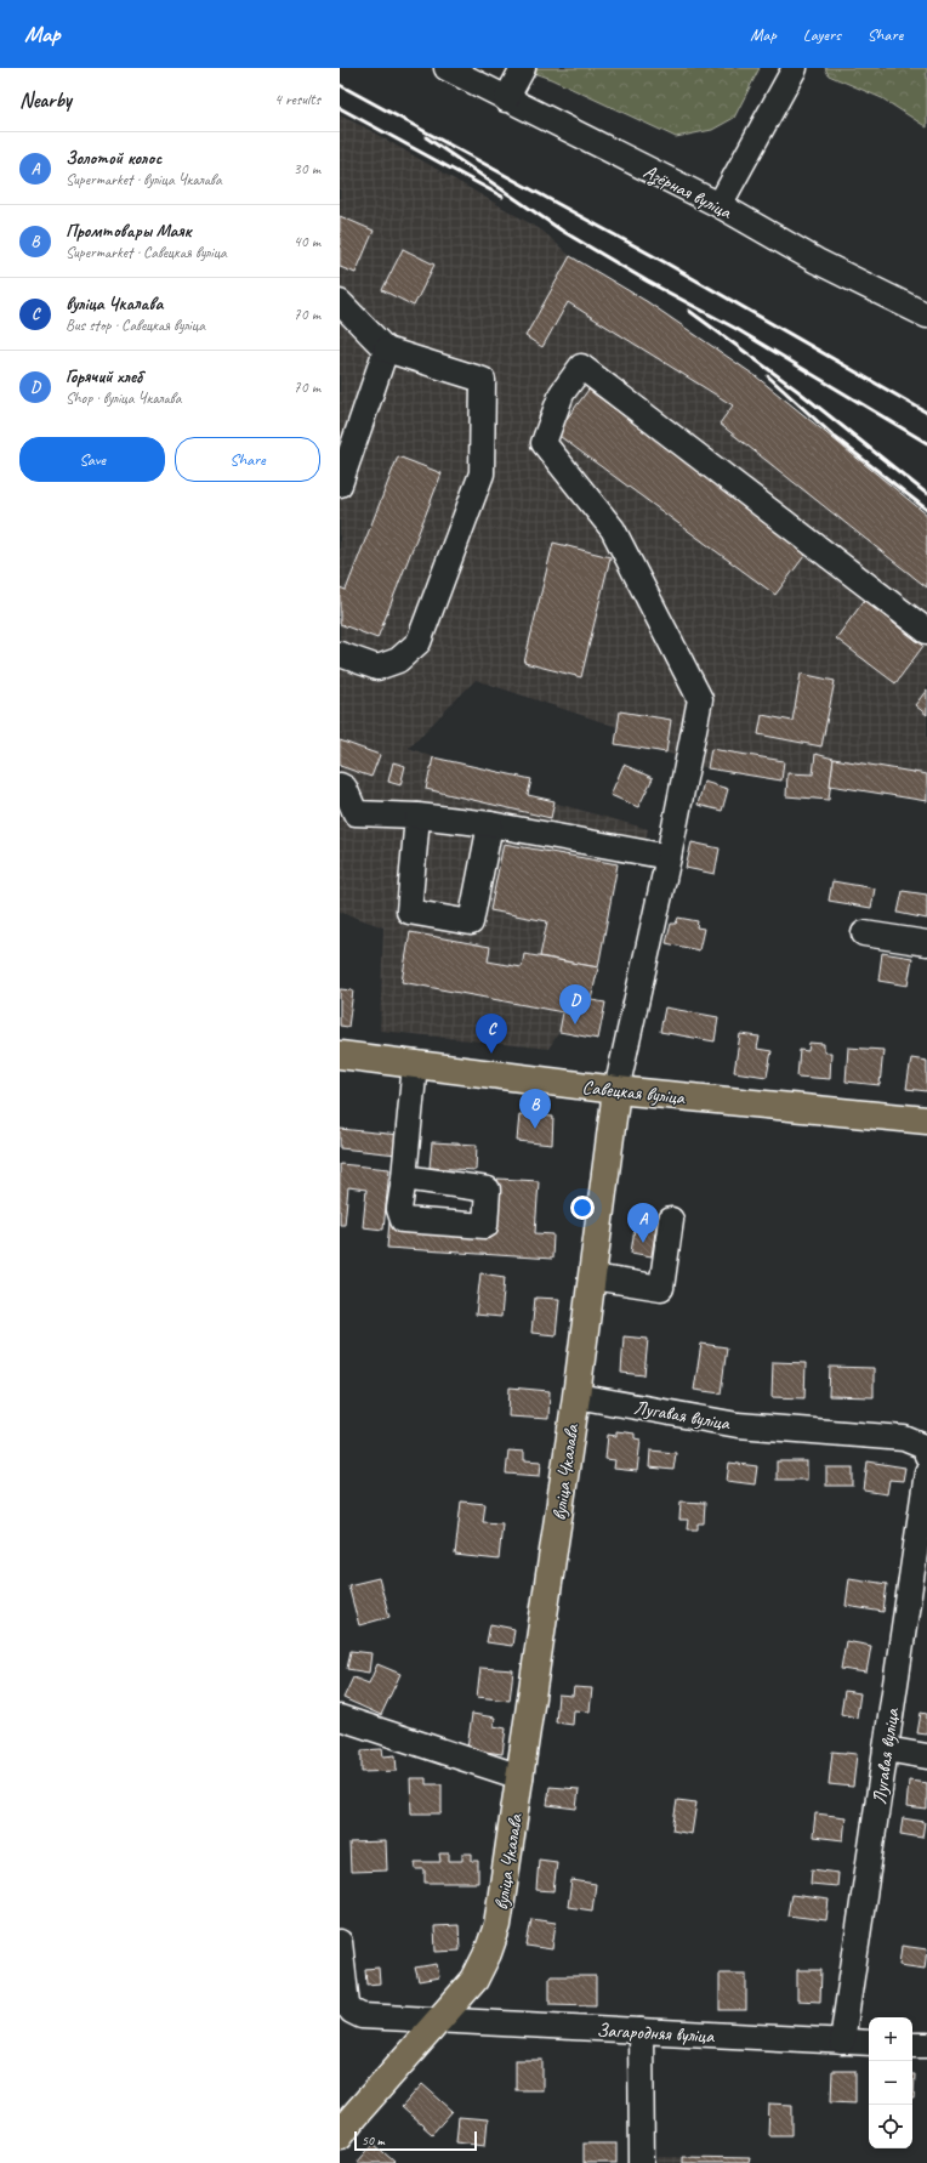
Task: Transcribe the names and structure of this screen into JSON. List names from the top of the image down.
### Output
{
  "streets": {
    "main road": ["Савецкая вуліца", "вуліца Чкалава"],
    "street": ["Азёрная вуліца", "Лугавая вуліца", "Загародняя вуліца"]
  },
  "crossings": [
    ["Савецкая вуліца", "вуліца Чкалава"],
    ["Лугавая вуліца", "вуліца Чкалава"],
    ["Лугавая вуліца", "Загародняя вуліца"],
    ["вуліца Чкалава", "Загародняя вуліца"]
  ],
  "scale_bar": "50 m",
  "page": {
    "header": "Map",
    "nav": ["Map", "Layers", "Share"],
    "heading": ["Nearby", "4 results"],
    "list": [
      {
        "mark": "A",
        "name": "Золотой колос",
        "note": "Supermarket · вуліца Чкалава",
        "value": "30 m"
      },
      {
        "mark": "B",
        "name": "Промтовары Маяк",
        "note": "Supermarket · Савецкая вуліца",
        "value": "40 m"
      },
      {
        "mark": "C",
        "name": "вуліца Чкалава",
        "note": "Bus stop · Савецкая вуліца",
        "value": "70 m"
      },
      {
        "mark": "D",
        "name": "Горячий хлеб",
        "note": "Shop · вуліца Чкалава",
        "value": "70 m"
      }
    ],
    "buttons": ["Save", "Share"],
    "pins": [
      "D",
      "C",
      "B",
      "A"
    ],
    "map_buttons": ["+", "−"],
    "scale": "50 m"
  }
}
